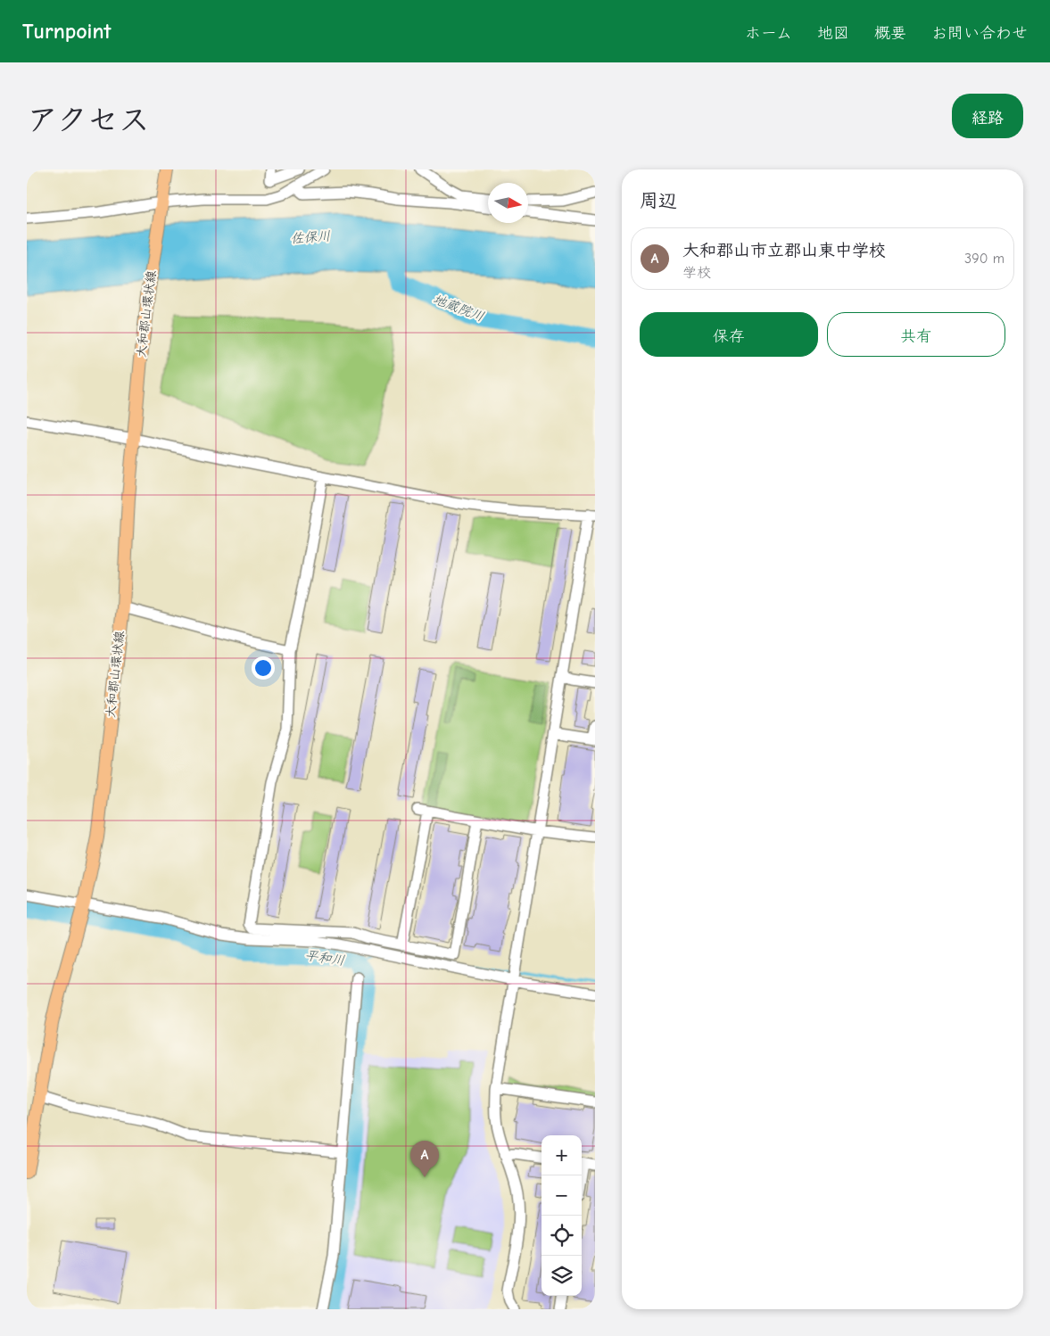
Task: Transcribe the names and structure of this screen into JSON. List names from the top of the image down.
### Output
{
  "streets": {
    "main road": ["大和郡山環状線"]
  },
  "water": ["佐保川", "地蔵院川", "平和川"],
  "north": "right",
  "page": {
    "header": "Turnpoint",
    "nav": [
      "ホーム",
      "地図",
      "概要",
      "お問い合わせ"
    ],
    "title": "アクセス",
    "buttons": [
      "経路",
      ["保存", "共有"]
    ],
    "heading": "周辺",
    "list": [
      {
        "mark": "A",
        "name": "大和郡山市立郡山東中学校",
        "note": "学校",
        "value": "390 m"
      }
    ],
    "map_buttons": ["+", "−"],
    "pins": "A"
  }
}
